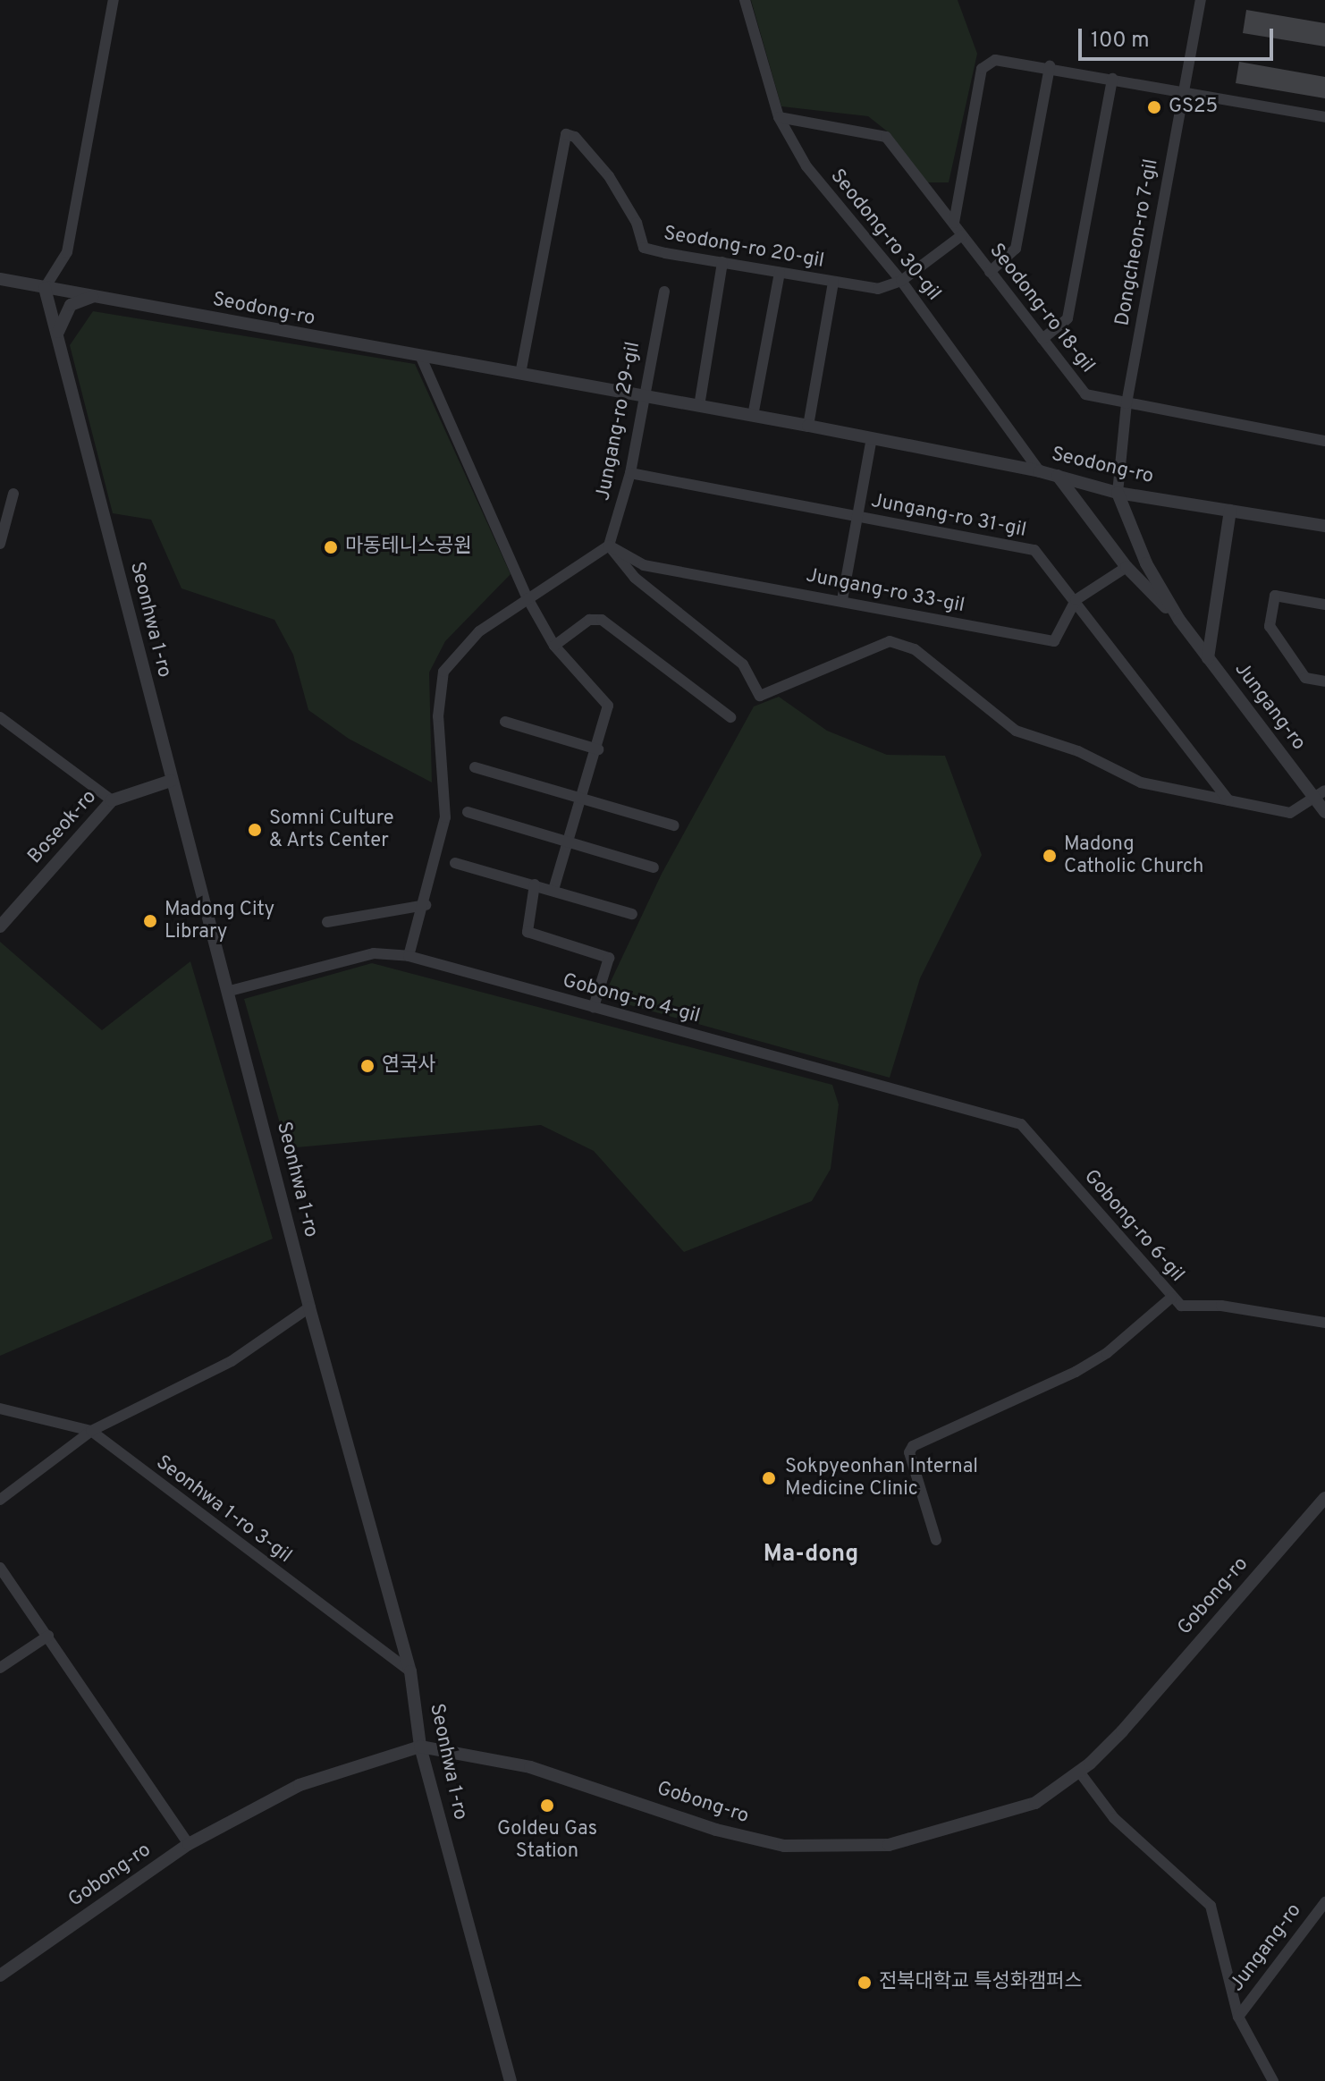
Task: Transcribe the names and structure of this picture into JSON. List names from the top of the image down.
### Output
{
  "streets": {
    "street": [
      "Seodong-ro 30-gil",
      "Dongcheon-ro 7-gil",
      "Seodong-ro 20-gil",
      "Seodong-ro 18-gil",
      "Seodong-ro",
      "Jungang-ro 29-gil",
      "Jungang-ro 31-gil",
      "Jungang-ro 33-gil",
      "Seonhwa 1-ro",
      "Jungang-ro",
      "Boseok-ro",
      "Gobong-ro 4-gil",
      "Gobong-ro 6-gil",
      "Seonhwa 1-ro 3-gil",
      "Gobong-ro"
    ]
  },
  "crossings": [
    ["Seodong-ro 30-gil", "Seodong-ro 20-gil"],
    ["Seodong-ro 30-gil", "Seodong-ro 18-gil"],
    ["Seodong-ro 30-gil", "Seodong-ro"],
    ["Dongcheon-ro 7-gil", "Seodong-ro 18-gil"],
    ["Dongcheon-ro 7-gil", "Seodong-ro"],
    ["Dongcheon-ro 7-gil", "Jungang-ro"],
    ["Seodong-ro 20-gil", "Seodong-ro 18-gil"],
    ["Seodong-ro 20-gil", "Seodong-ro"],
    ["Seodong-ro", "Jungang-ro 29-gil"],
    ["Seodong-ro", "Seonhwa 1-ro"],
    ["Seodong-ro", "Jungang-ro"],
    ["Jungang-ro 29-gil", "Jungang-ro 31-gil"],
    ["Jungang-ro 29-gil", "Jungang-ro 33-gil"],
    ["Jungang-ro 31-gil", "Jungang-ro 33-gil"],
    ["Seonhwa 1-ro", "Boseok-ro"],
    ["Seonhwa 1-ro", "Gobong-ro 4-gil"],
    ["Seonhwa 1-ro", "Seonhwa 1-ro 3-gil"],
    ["Seonhwa 1-ro", "Gobong-ro"],
    ["Gobong-ro 4-gil", "Gobong-ro 6-gil"]
  ],
  "districts": ["Ma-dong"],
  "places": [
    "GS25",
    "마동테니스공원",
    "Somni Culture & Arts Center",
    "Madong Catholic Church",
    "Madong City Library",
    "연국사",
    "Sokpyeonhan Internal Medicine Clinic",
    "Goldeu Gas Station",
    "전북대학교 특성화캠퍼스"
  ],
  "scale_bar": "100 m"
}
